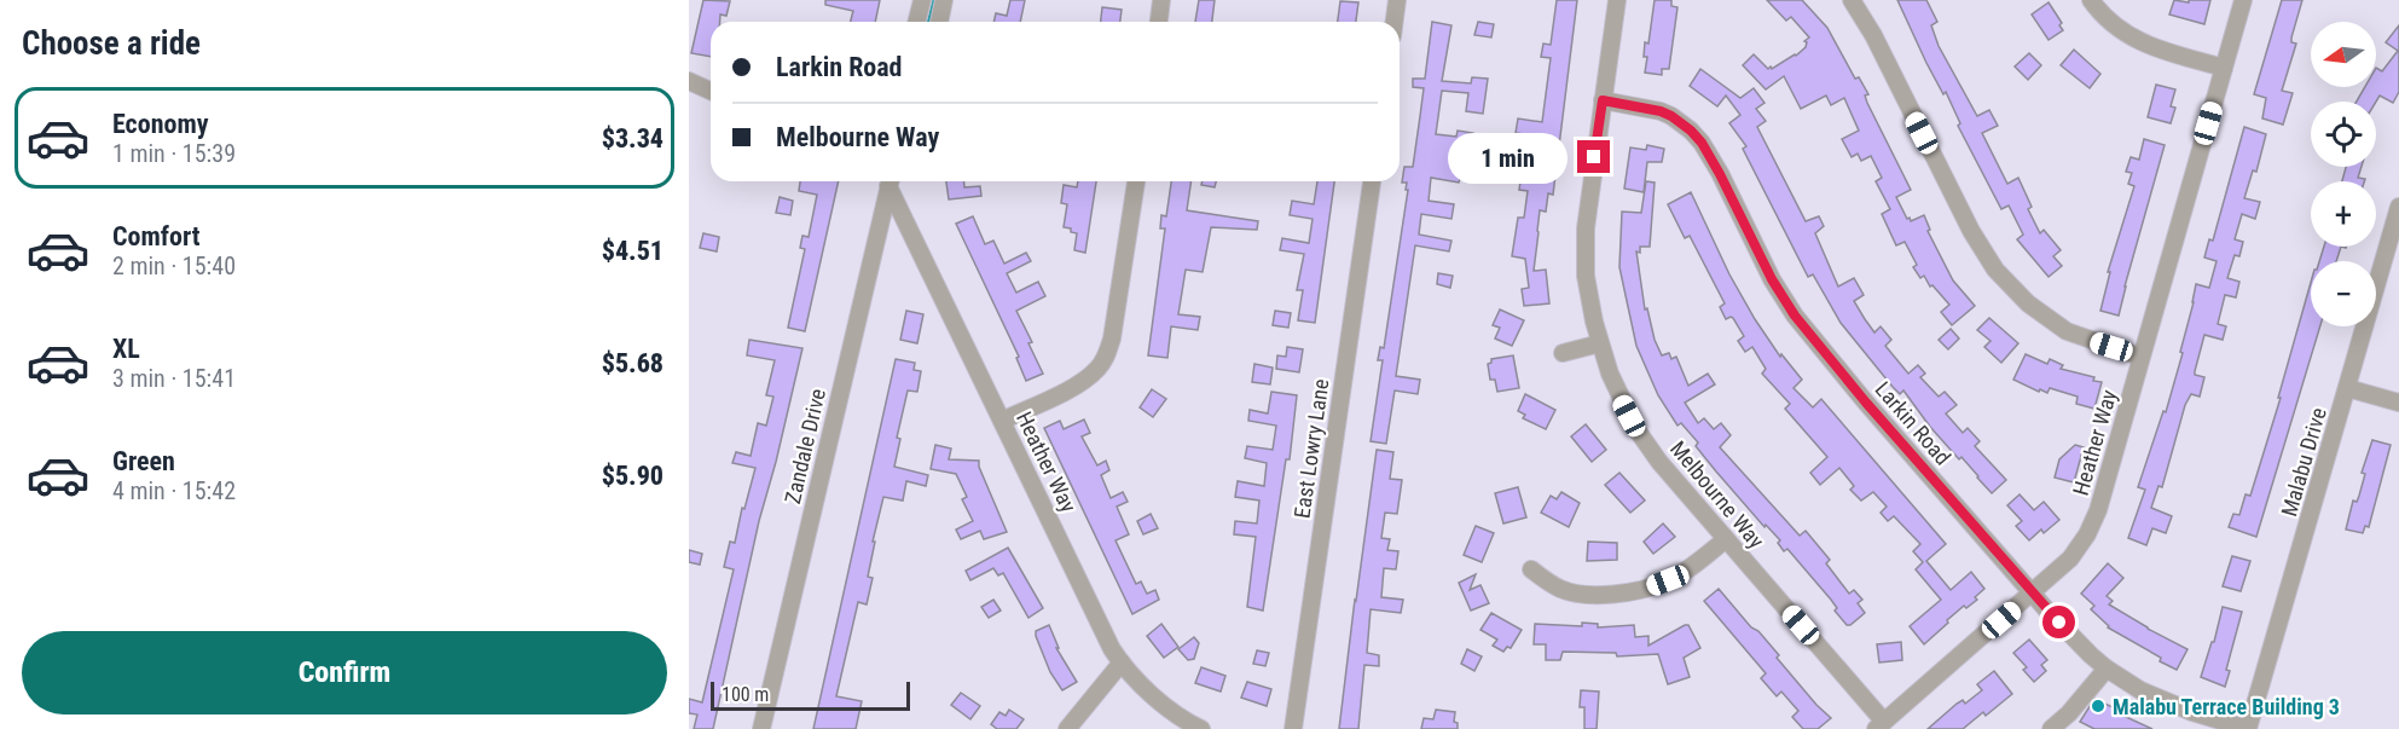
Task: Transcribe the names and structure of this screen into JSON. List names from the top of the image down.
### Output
{
  "streets": {
    "street": [
      "Larkin Road",
      "Heather Way",
      "Zandale Drive",
      "East Lowry Lane",
      "Malabu Drive",
      "Melbourne Way"
    ]
  },
  "crossings": [
    ["Larkin Road", "Heather Way"],
    ["Larkin Road", "Malabu Drive"],
    ["Larkin Road", "Melbourne Way"],
    ["Heather Way", "Melbourne Way"]
  ],
  "places": ["Malabu Terrace Building 3"],
  "scale_bar": "100 m",
  "north": "left",
  "page": {
    "heading": "Choose a ride",
    "map_buttons": ["+", "−"],
    "banner": ["Larkin Road", "Melbourne Way"],
    "list": [
      {
        "name": "Economy",
        "note": "1 min · 15:39",
        "value": "$3.34"
      },
      {
        "name": "Comfort",
        "note": "2 min · 15:40",
        "value": "$4.51"
      },
      {
        "name": "XL",
        "note": "3 min · 15:41",
        "value": "$5.68"
      },
      {
        "name": "Green",
        "note": "4 min · 15:42",
        "value": "$5.90"
      }
    ],
    "bubble": "1 min",
    "buttons": "Confirm",
    "scale": "100 m"
  }
}
